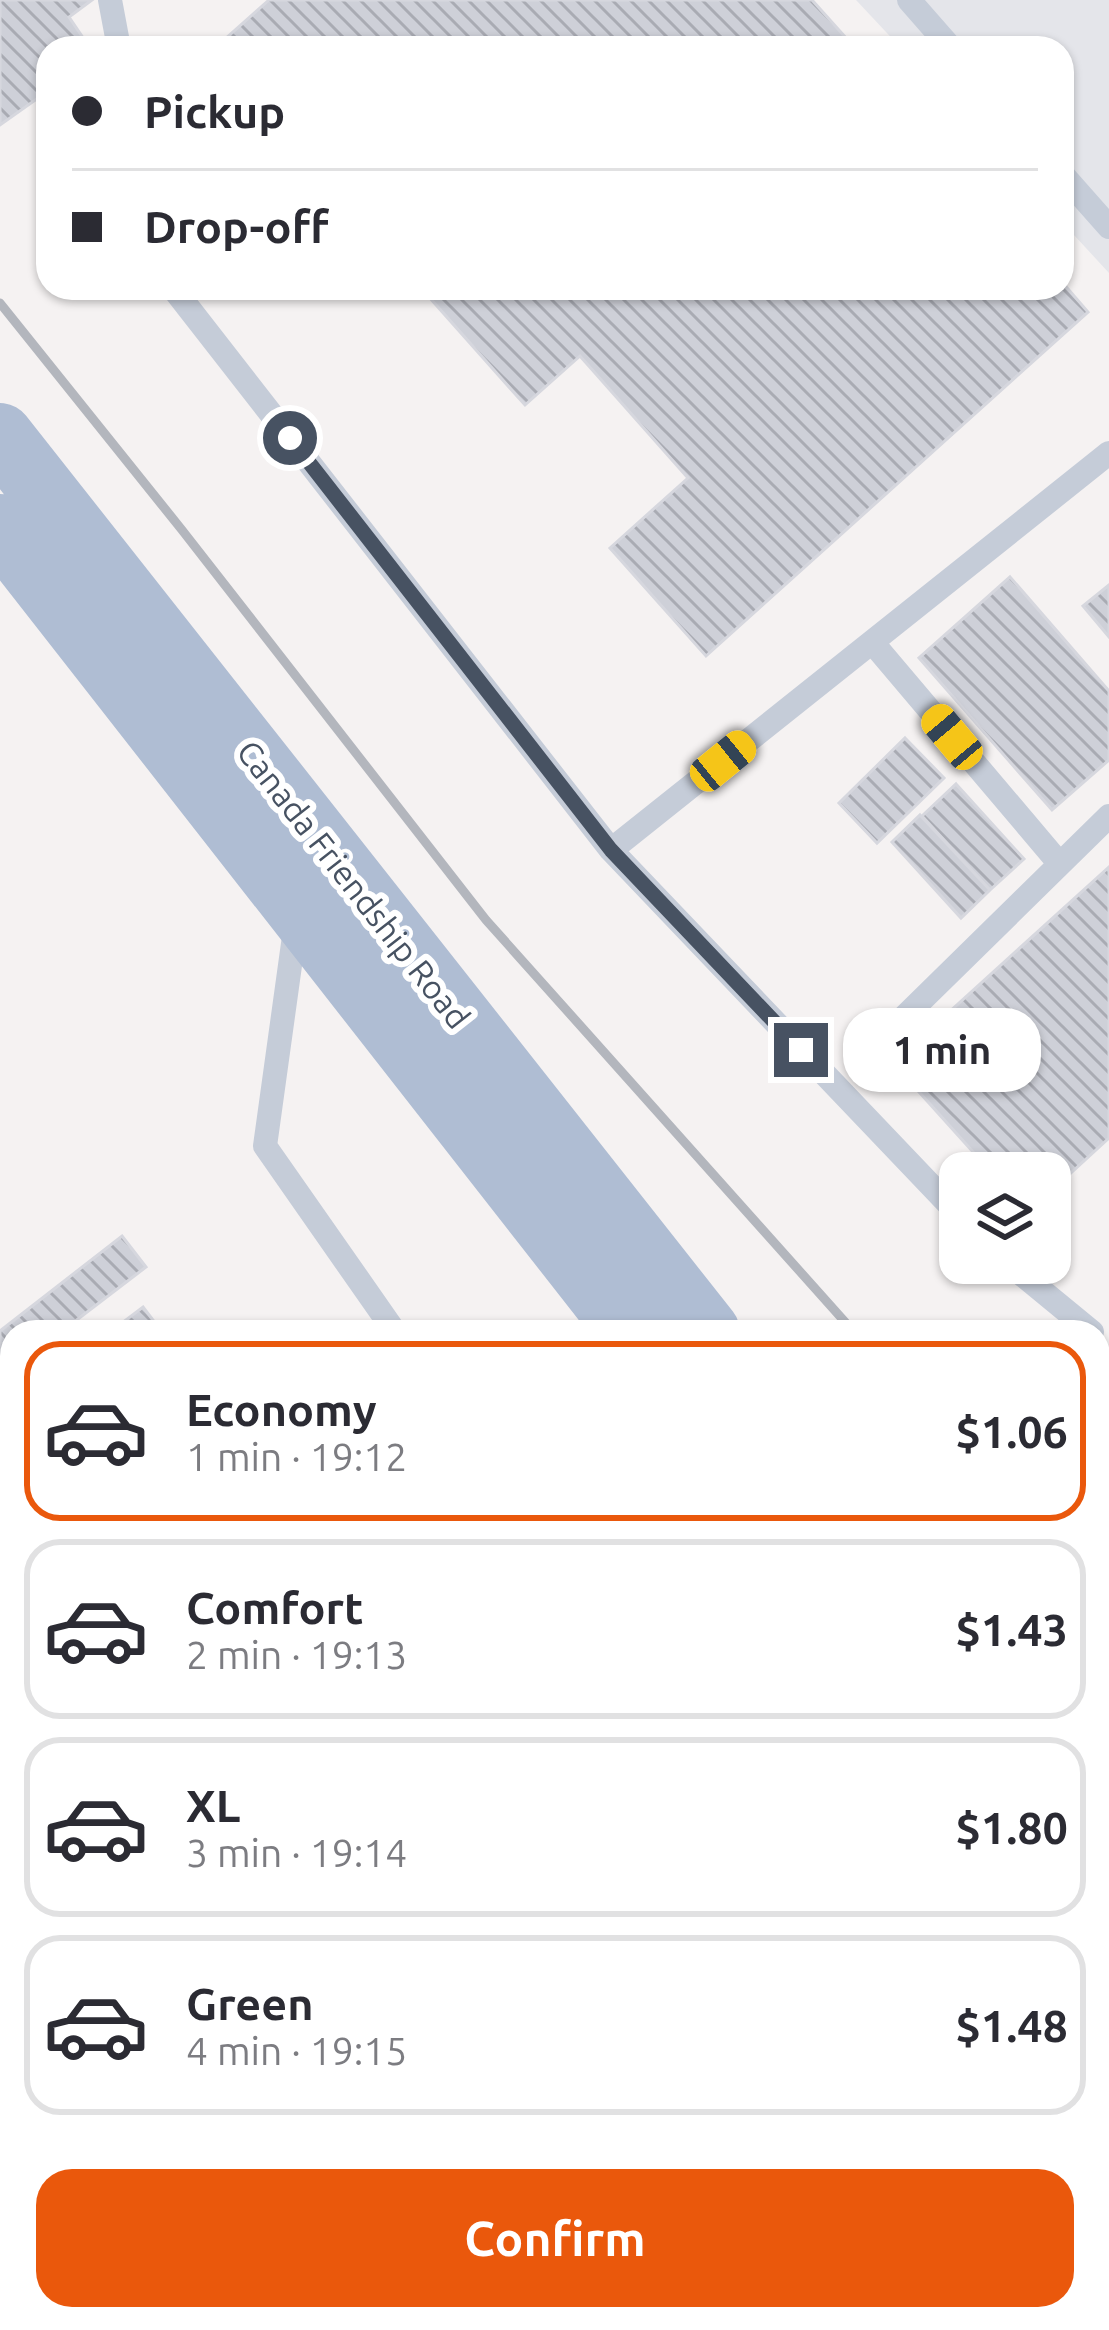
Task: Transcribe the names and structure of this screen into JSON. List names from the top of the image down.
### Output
{
  "streets": {
    "main road": ["Canada Friendship Road"]
  },
  "page": {
    "banner": ["Pickup", "Drop-off"],
    "bubble": "1 min",
    "list": [
      {
        "name": "Economy",
        "note": "1 min · 19:12",
        "value": "$1.06"
      },
      {
        "name": "Comfort",
        "note": "2 min · 19:13",
        "value": "$1.43"
      },
      {
        "name": "XL",
        "note": "3 min · 19:14",
        "value": "$1.80"
      },
      {
        "name": "Green",
        "note": "4 min · 19:15",
        "value": "$1.48"
      }
    ],
    "buttons": "Confirm"
  }
}
